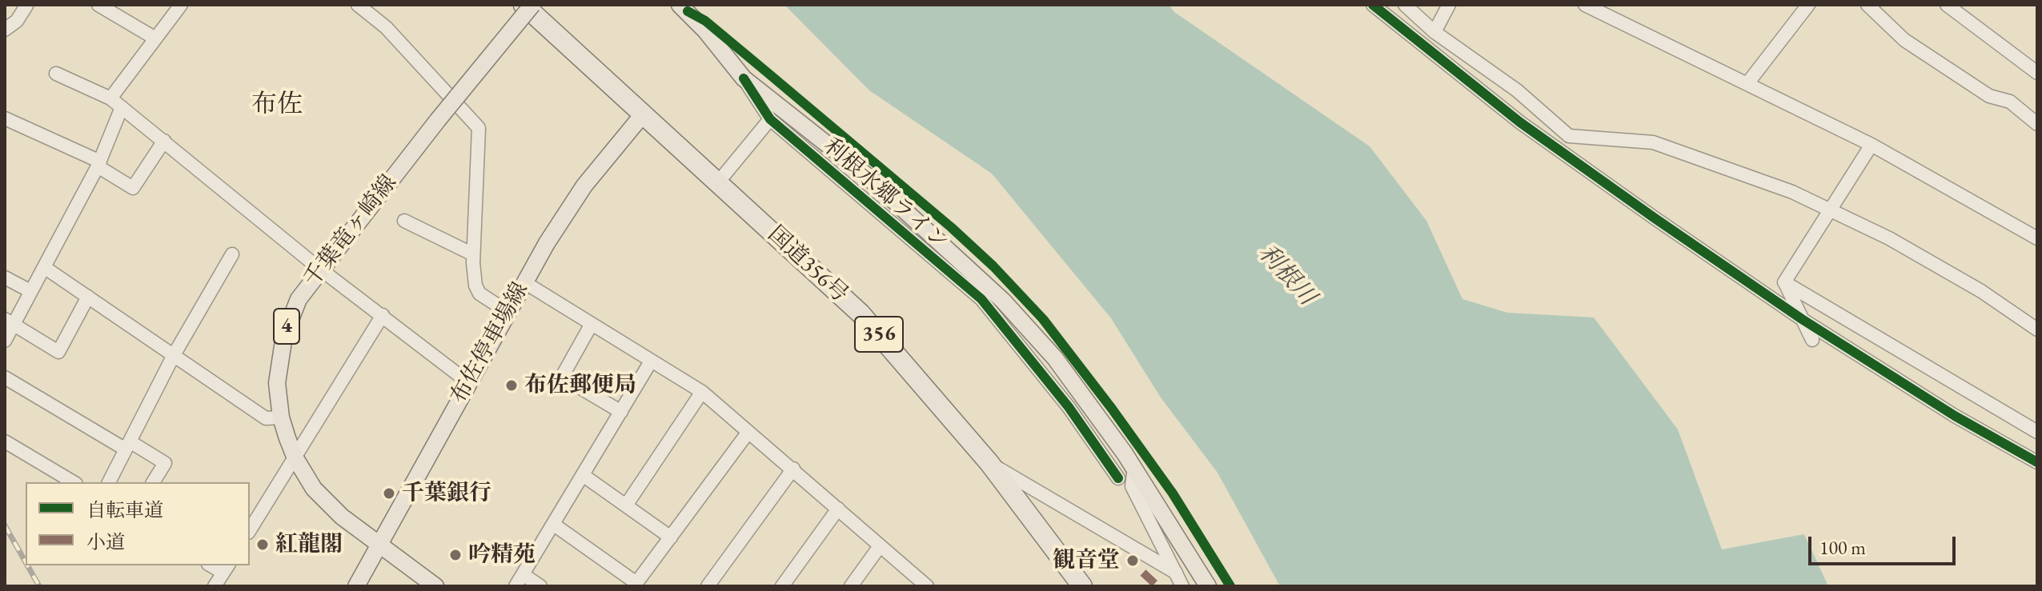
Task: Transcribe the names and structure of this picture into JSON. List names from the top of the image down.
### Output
{
  "streets": {
    "highway": ["国道356号", "356"],
    "main road": [
      "利根水郷ライン",
      "千葉竜ヶ崎線",
      "4",
      "布佐停車場線"
    ]
  },
  "crossings": [
    ["千葉竜ヶ崎線", "布佐停車場線"],
    ["国道356号", "布佐停車場線"]
  ],
  "districts": ["布佐"],
  "water": ["利根川"],
  "places": [
    "布佐郵便局",
    "千葉銀行",
    "紅龍閣",
    "吟精苑",
    "観音堂"
  ],
  "legend": ["自転車道", "小道"],
  "scale_bar": "100 m"
}
